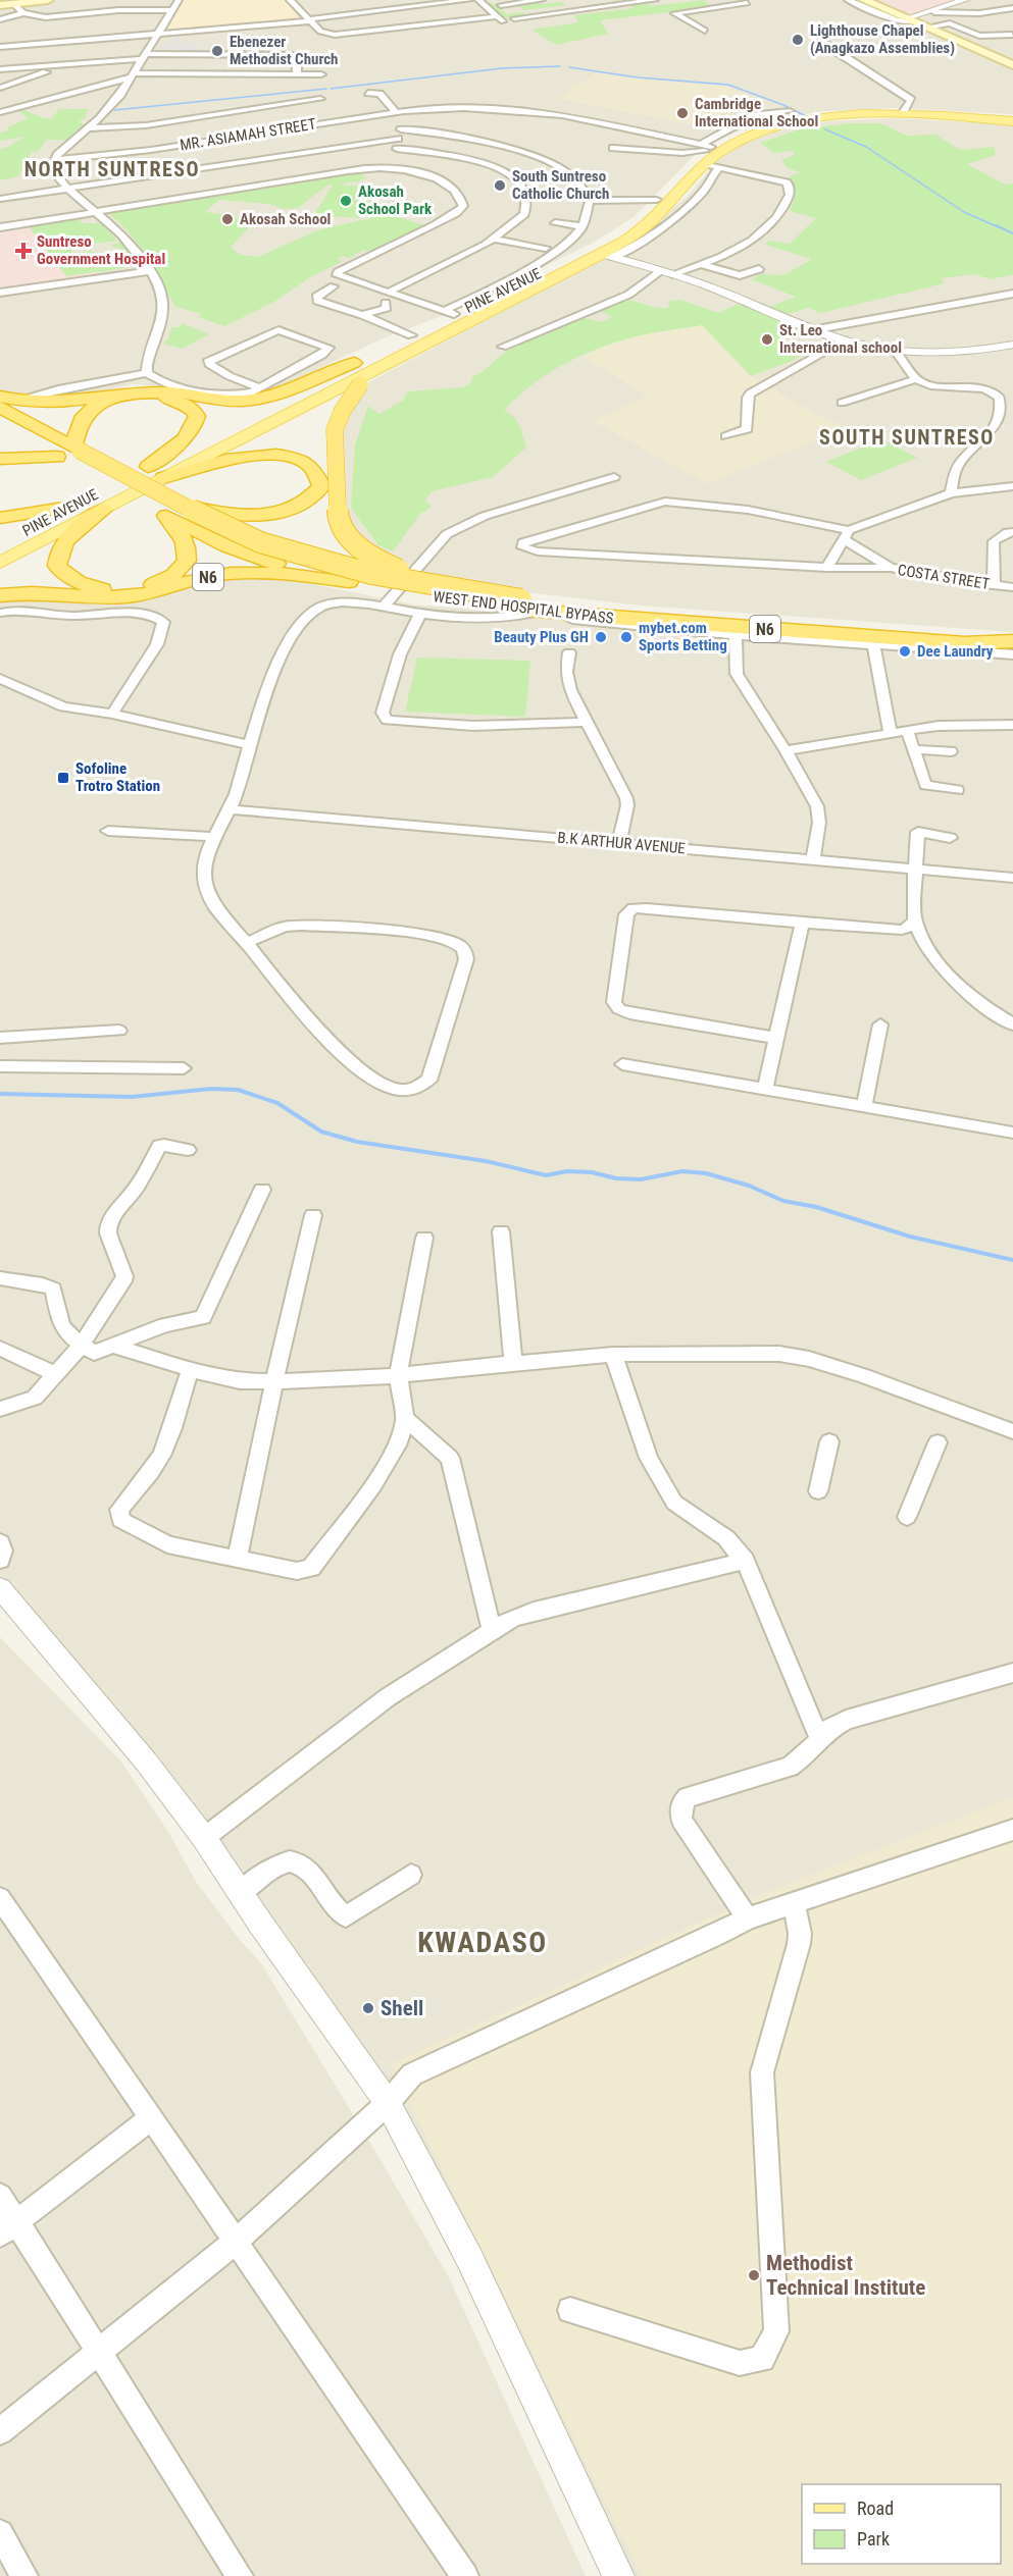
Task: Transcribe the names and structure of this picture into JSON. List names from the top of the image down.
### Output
{
  "streets": {
    "highway": ["N6", "WEST END HOSPITAL BYPASS"],
    "main road": ["PINE AVENUE"],
    "street": ["MR. ASIAMAH STREET", "COSTA STREET", "B.K ARTHUR AVENUE"]
  },
  "crossings": [
    ["MR. ASIAMAH STREET", "PINE AVENUE"],
    ["N6", "WEST END HOSPITAL BYPASS"]
  ],
  "districts": ["NORTH SUNTRESO", "SOUTH SUNTRESO", "KWADASO"],
  "places": {
    "other": [
      "Lighthouse Chapel (Anagkazo Assemblies)",
      "Ebenezer Methodist Church",
      "Cambridge International School",
      "South Suntreso Catholic Church",
      "Akosah School Park",
      "Akosah School",
      "St. Leo International school",
      "Beauty Plus GH",
      "mybet.com Sports Betting",
      "Dee Laundry",
      "Shell",
      "Methodist Technical Institute"
    ],
    "health": ["Suntreso Government Hospital"],
    "transit": ["Sofoline Trotro Station"]
  },
  "legend": ["Road", "Park"]
}
